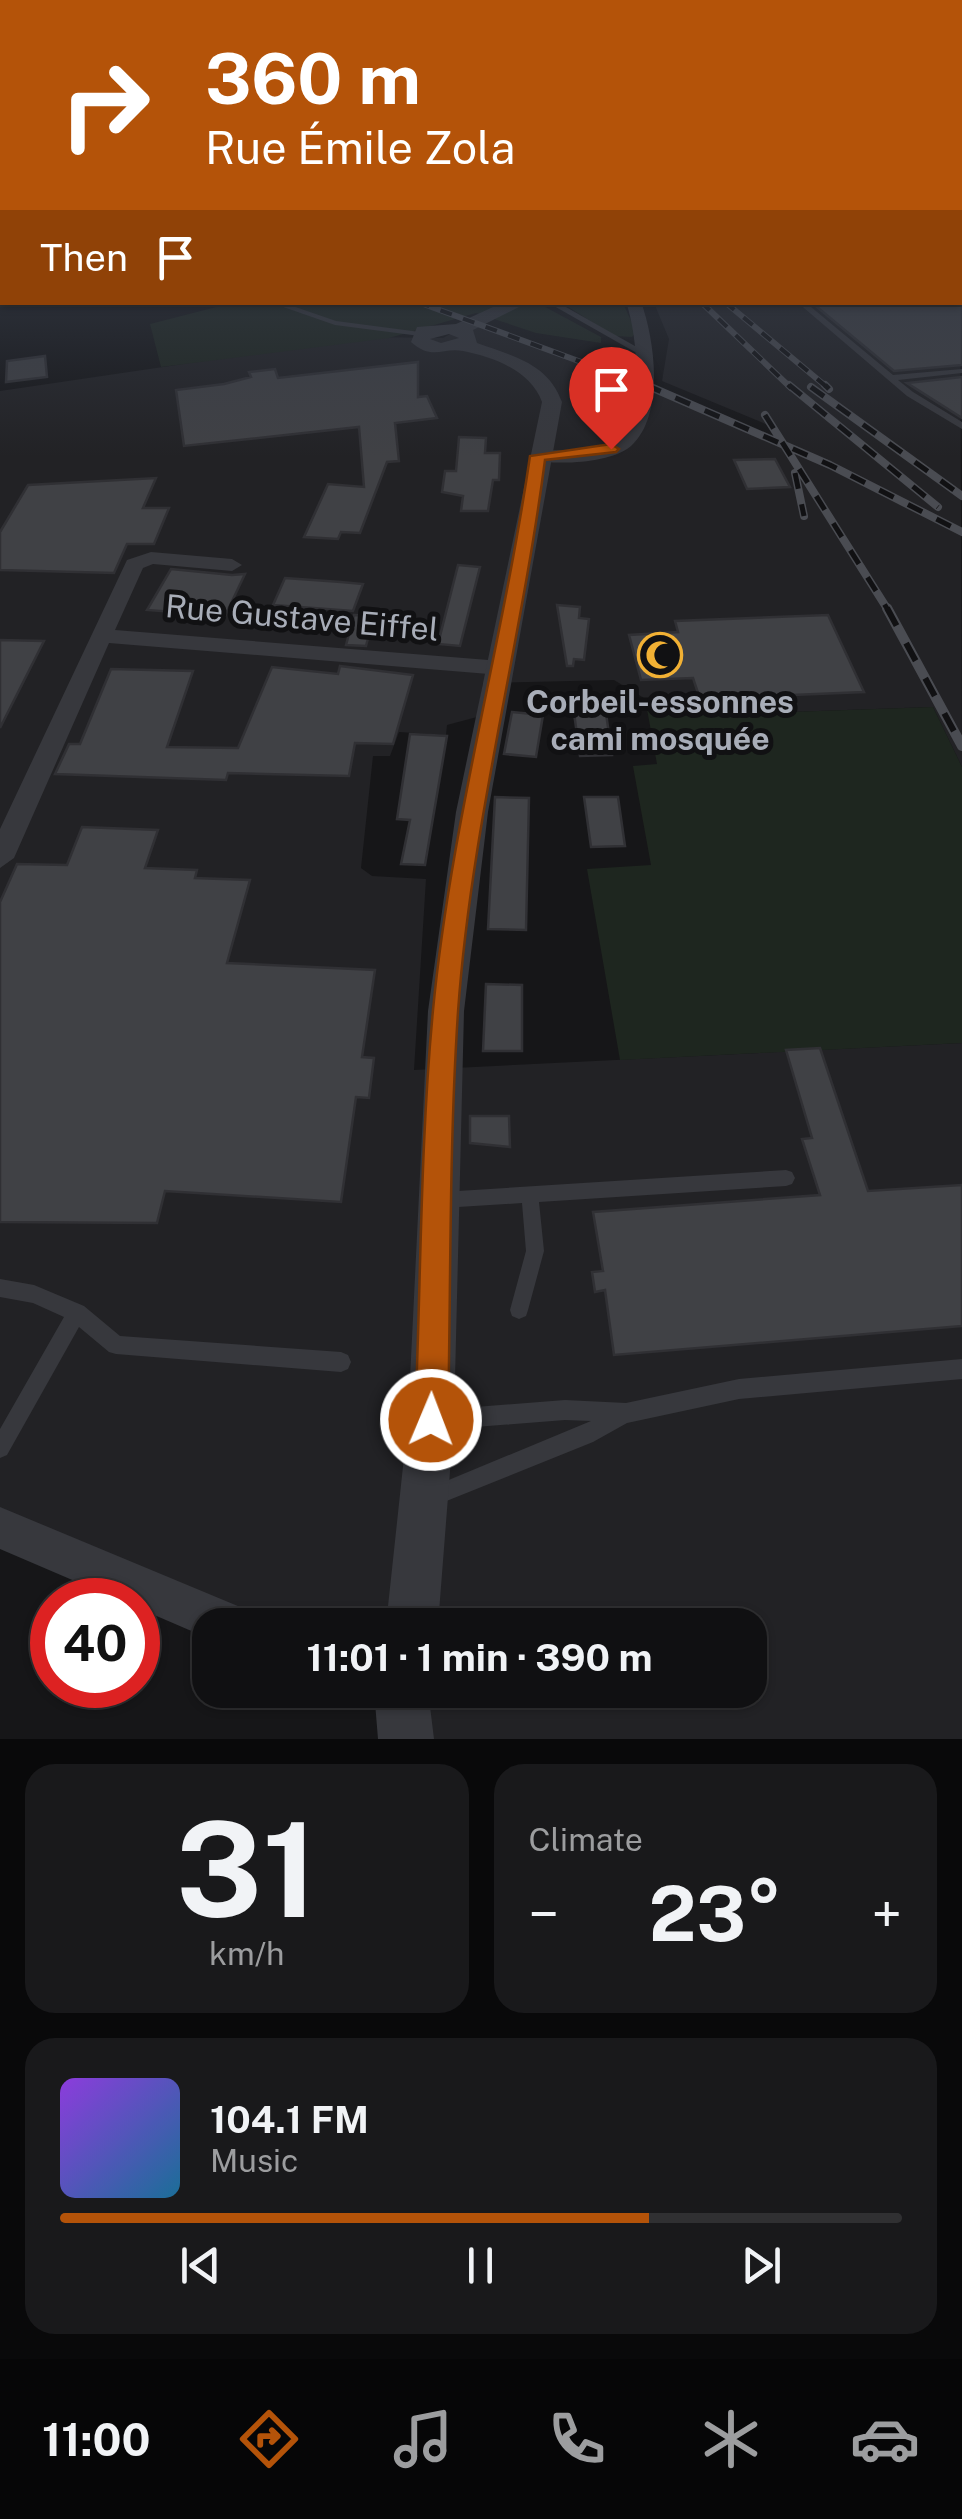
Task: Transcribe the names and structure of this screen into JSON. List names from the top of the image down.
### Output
{
  "streets": {
    "street": ["Rue Gustave Eiffel"]
  },
  "places": {
    "mosque": ["Corbeil-essonnes cami mosquée"]
  },
  "page": {
    "turn": ["360 m", "Rue Émile Zola"],
    "then": "Then",
    "limit": "40",
    "trip": "11:01 · 1 min · 390 m",
    "tile": [
      ["31", "km/h"],
      "Climate"
    ],
    "heat": ["−", "23°", "+"],
    "song": ["104.1 FM", "Music"],
    "tabs": "11:00"
  }
}
